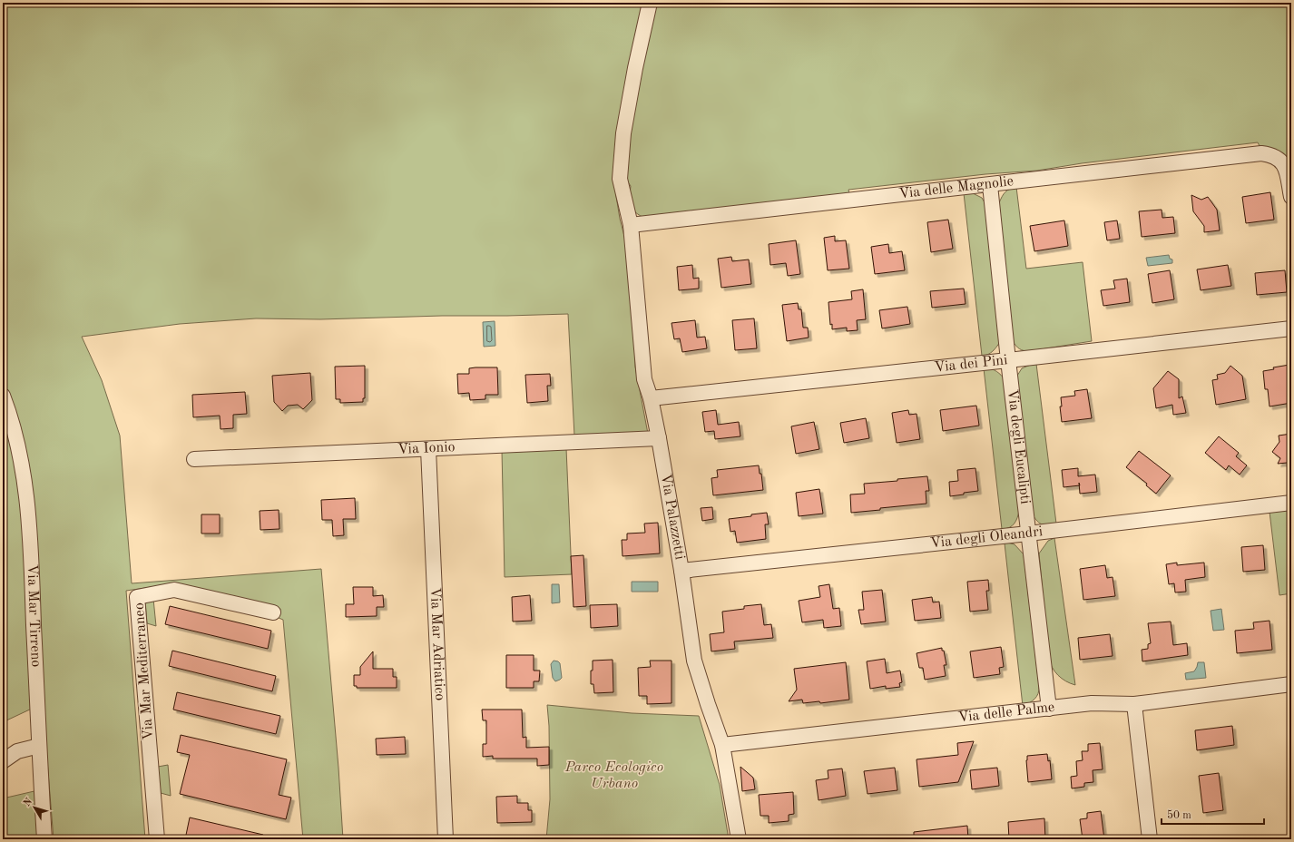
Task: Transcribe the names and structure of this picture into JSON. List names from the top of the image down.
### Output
{
  "streets": {
    "street": [
      "Via delle Magnolie",
      "Via dei Pini",
      "Via degli Eucalipti",
      "Via Ionio",
      "Via Palazzetti",
      "Via degli Oleandri",
      "Via Mar Tirreno",
      "Via Mar Adriatico",
      "Via Mar Mediterraneo",
      "Via delle Palme"
    ]
  },
  "crossings": [
    ["Via delle Magnolie", "Via degli Eucalipti"],
    ["Via delle Magnolie", "Via Palazzetti"],
    ["Via dei Pini", "Via degli Eucalipti"],
    ["Via dei Pini", "Via Palazzetti"],
    ["Via degli Eucalipti", "Via degli Oleandri"],
    ["Via degli Eucalipti", "Via delle Palme"],
    ["Via Ionio", "Via Palazzetti"],
    ["Via Ionio", "Via Mar Adriatico"],
    ["Via Palazzetti", "Via degli Oleandri"],
    ["Via Palazzetti", "Via delle Palme"]
  ],
  "parks": ["Parco Ecologico Urbano"],
  "scale_bar": "50 m",
  "north": "top left"
}
